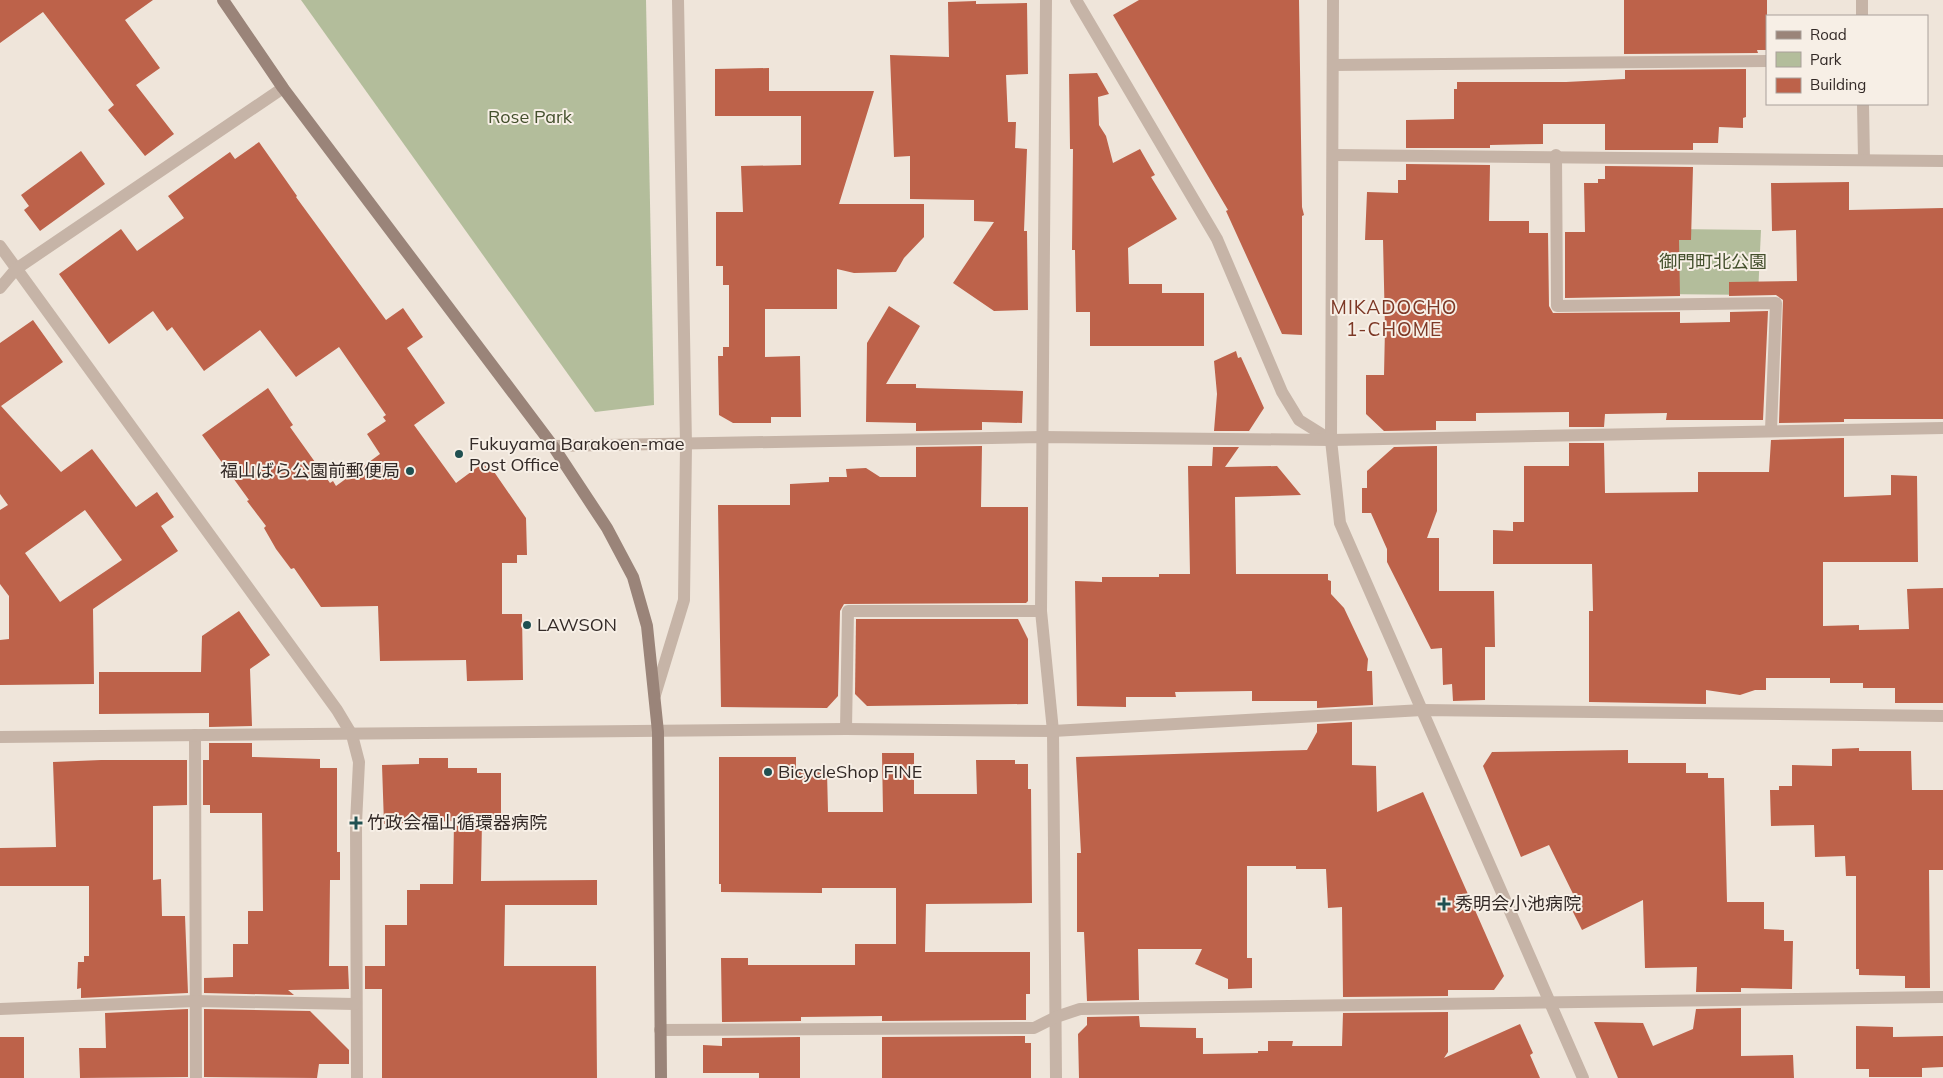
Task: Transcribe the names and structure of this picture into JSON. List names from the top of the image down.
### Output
{
  "districts": ["MIKADOCHO 1-CHOME"],
  "parks": ["Rose Park", "御門町北公園"],
  "places": {
    "other": [
      "Fukuyama Barakoen-mae Post Office",
      "福山ばら公園前郵便局",
      "LAWSON",
      "BicycleShop FINE"
    ],
    "health": ["竹政会福山循環器病院", "秀明会小池病院"]
  },
  "legend": ["Road", "Park", "Building"]
}
